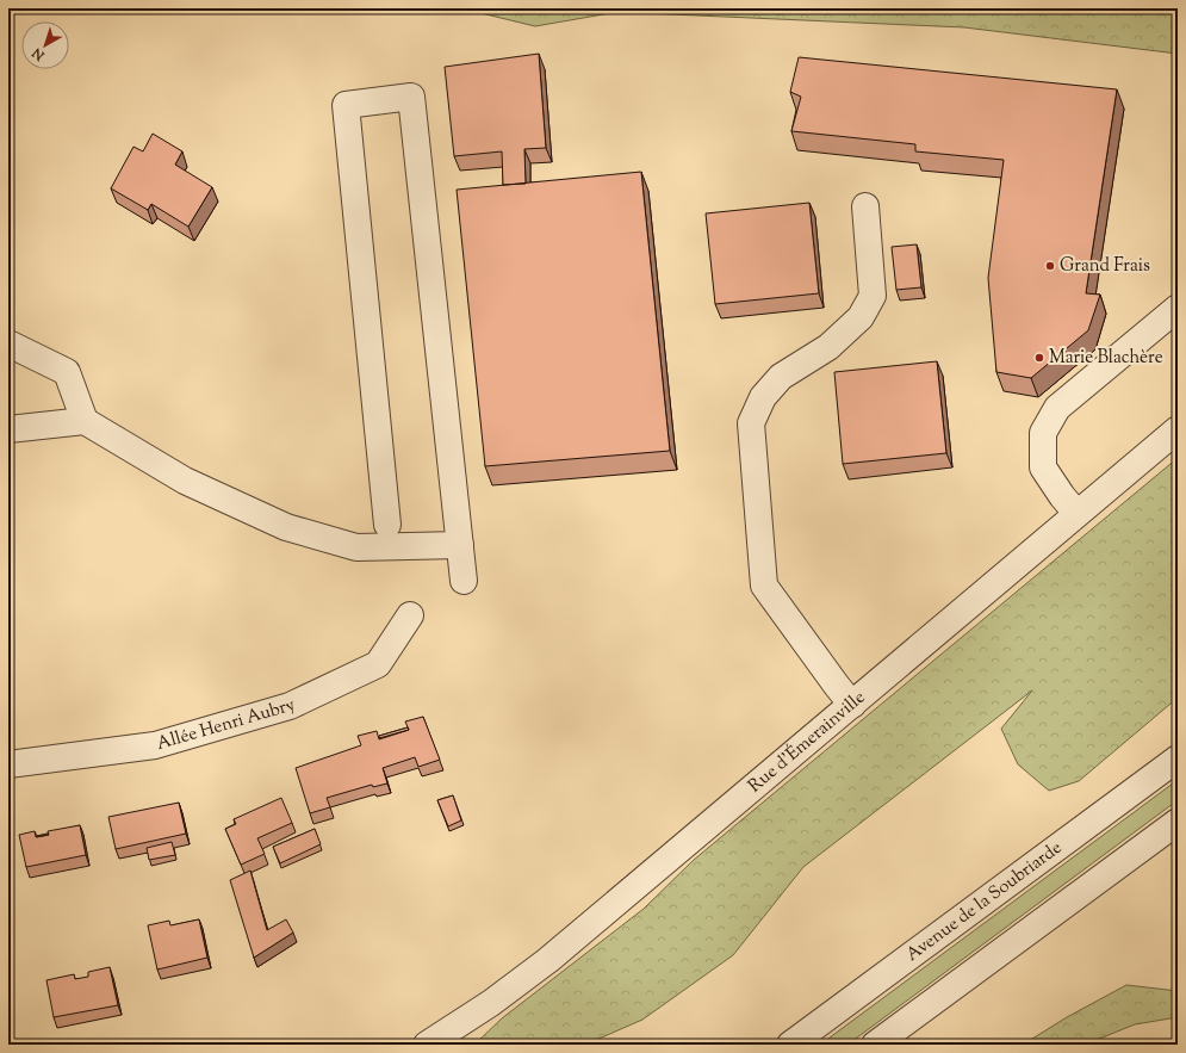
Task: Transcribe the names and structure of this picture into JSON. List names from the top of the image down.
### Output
{
  "streets": {
    "street": ["Allée Henri Aubry", "Rue d'Émerainville", "Avenue de la Soubriarde"]
  },
  "places": ["Grand Frais", "Marie Blachère"],
  "north": "bottom left"
}
